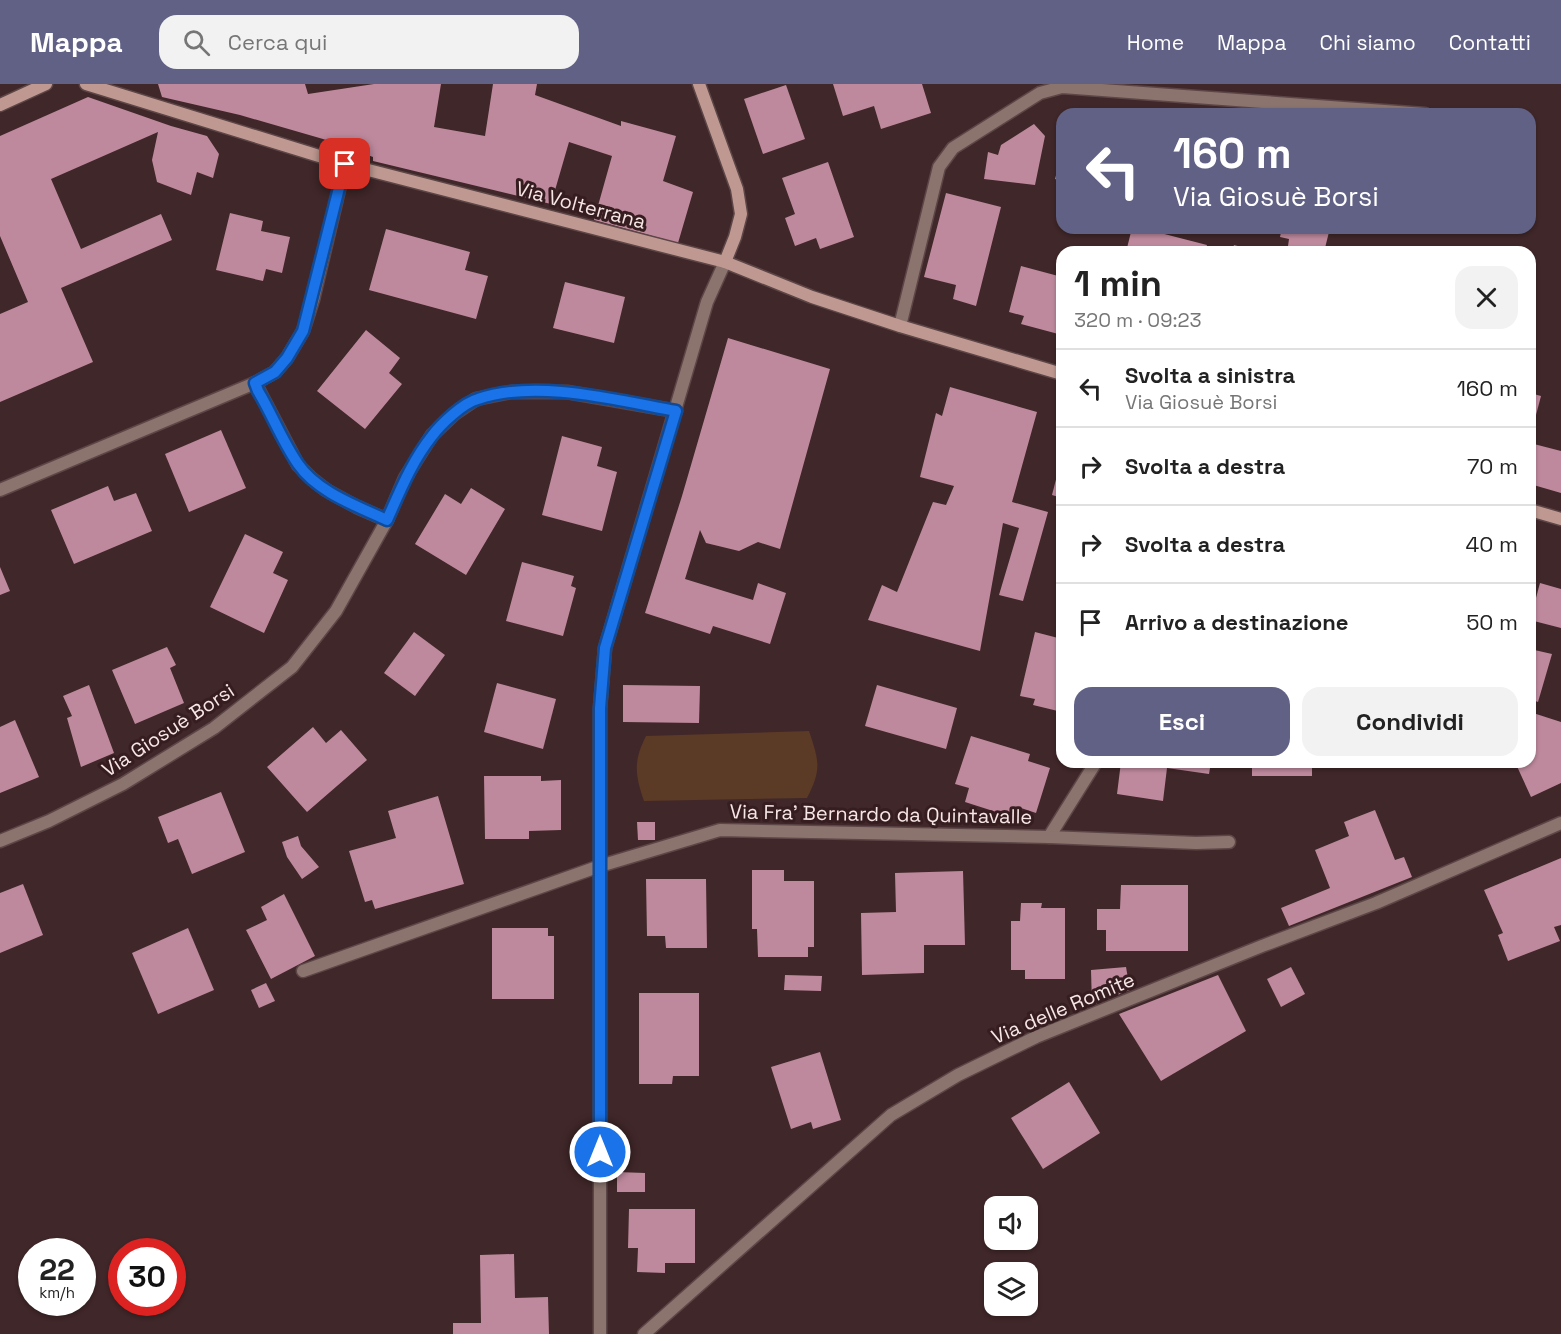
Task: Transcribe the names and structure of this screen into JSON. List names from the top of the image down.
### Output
{
  "streets": {
    "main road": ["Via Volterrana"],
    "street": ["Via Giosuè Borsi", "Via Fra' Bernardo da Quintavalle", "Via delle Romite"]
  },
  "page": {
    "header": "Mappa",
    "search": "Cerca qui",
    "nav": [
      "Home",
      "Mappa",
      "Chi siamo",
      "Contatti"
    ],
    "turn": ["160 m", "Via Giosuè Borsi"],
    "heading": ["1 min", "320 m · 09:23"],
    "list": [
      {
        "name": "Svolta a sinistra",
        "note": "Via Giosuè Borsi",
        "value": "160 m"
      },
      {
        "name": "Svolta a destra",
        "value": "70 m"
      },
      {
        "name": "Svolta a destra",
        "value": "40 m"
      },
      {
        "name": "Arrivo a destinazione",
        "value": "50 m"
      }
    ],
    "buttons": ["Esci", "Condividi"],
    "speed": "22 km/h",
    "limit": "30"
  }
}
